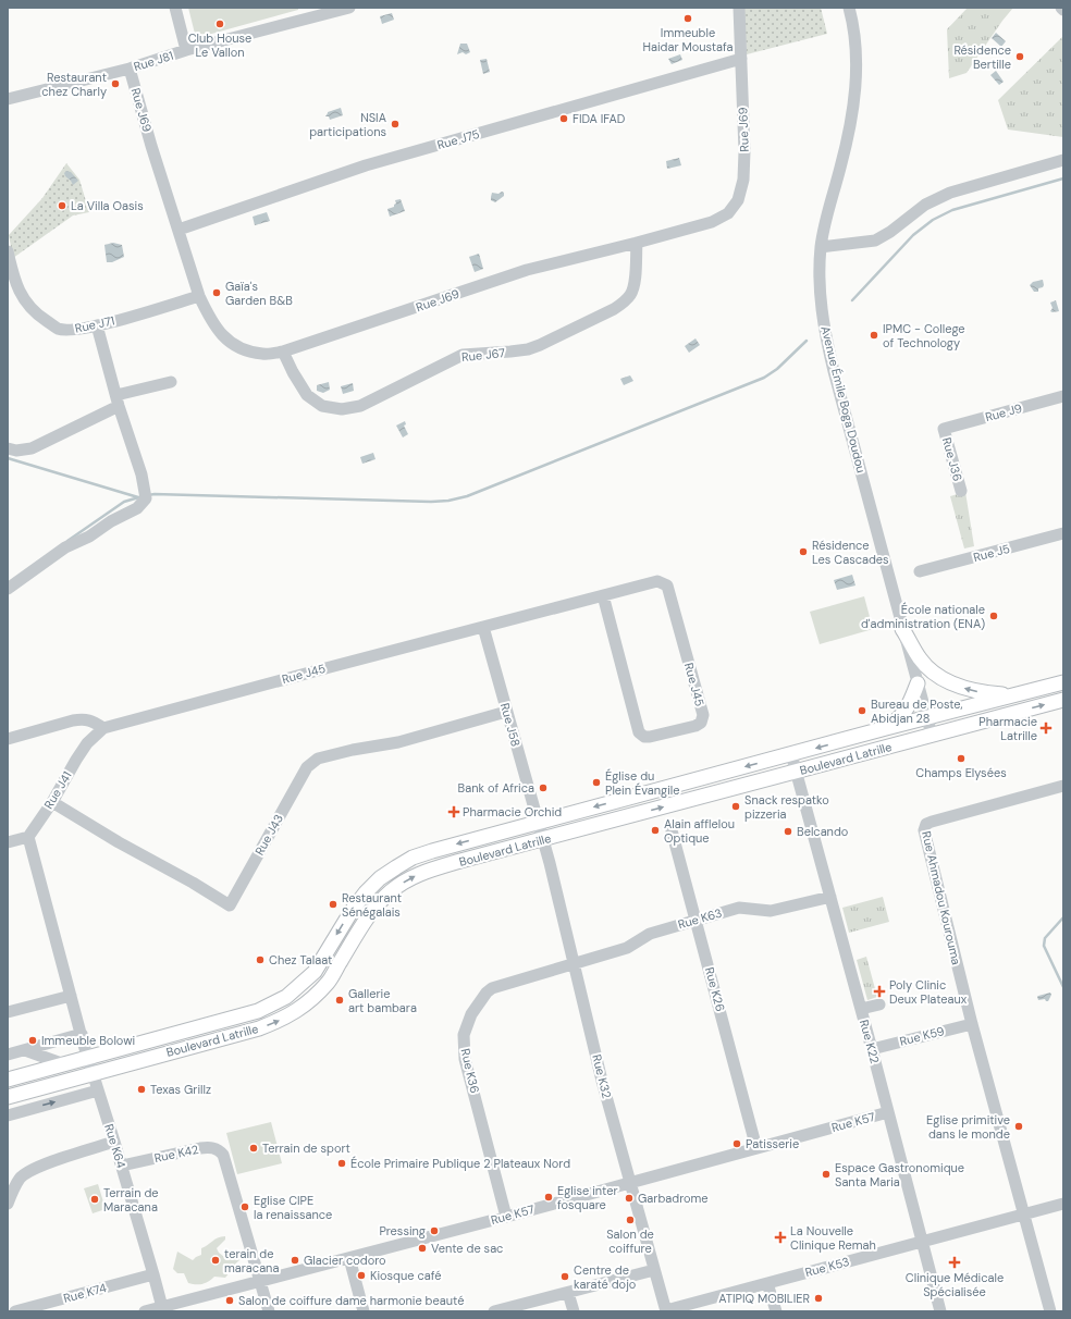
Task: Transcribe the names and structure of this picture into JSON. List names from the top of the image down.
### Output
{
  "streets": {
    "main road": ["Boulevard Latrille"],
    "street": [
      "Rue J81",
      "Rue J69",
      "Rue J75",
      "Rue J71",
      "Rue J67",
      "Avenue Émile Boga Doudou",
      "Rue J9",
      "Rue J36",
      "Rue J5",
      "Rue J45",
      "Rue J58",
      "Rue J41",
      "Rue J43",
      "Rue Ahmadou Kourouma",
      "Rue K63",
      "Rue K26",
      "Rue K59",
      "Rue K22",
      "Rue K36",
      "Rue K32",
      "Rue K57",
      "Rue K64",
      "Rue K42",
      "Rue K53",
      "Rue K74"
    ]
  },
  "crossings": [
    ["Rue J81", "Rue J69"],
    ["Rue J69", "Rue J75"],
    ["Rue J69", "Rue J71"],
    ["Rue J69", "Rue J67"],
    ["Avenue Émile Boga Doudou", "Boulevard Latrille"],
    ["Rue J9", "Rue J36"],
    ["Rue J45", "Rue J58"],
    ["Rue J45", "Rue J41"],
    ["Rue J58", "Boulevard Latrille"],
    ["Rue J58", "Rue J43"],
    ["Rue J58", "Rue K32"],
    ["Boulevard Latrille", "Rue K22"],
    ["Boulevard Latrille", "Rue K32"],
    ["Boulevard Latrille", "Rue K64"],
    ["Rue J41", "Rue J43"],
    ["Rue J41", "Rue K64"],
    ["Rue Ahmadou Kourouma", "Rue K59"],
    ["Rue Ahmadou Kourouma", "Rue K53"],
    ["Rue K63", "Rue K26"],
    ["Rue K63", "Rue K22"],
    ["Rue K63", "Rue K36"],
    ["Rue K63", "Rue K32"],
    ["Rue K26", "Rue K57"],
    ["Rue K59", "Rue K22"],
    ["Rue K22", "Rue K57"],
    ["Rue K22", "Rue K53"],
    ["Rue K36", "Rue K32"],
    ["Rue K36", "Rue K57"],
    ["Rue K32", "Rue K57"],
    ["Rue K32", "Rue K53"],
    ["Rue K57", "Rue K64"],
    ["Rue K57", "Rue K42"],
    ["Rue K64", "Rue K42"],
    ["Rue K64", "Rue K74"]
  ],
  "places": {
    "other": [
      "Immeuble Haidar Moustafa",
      "Club House Le Vallon",
      "Résidence Bertille",
      "Restaurant chez Charly",
      "FIDA IFAD",
      "NSIA participations",
      "La Villa Oasis",
      "Gaïa's Garden B&B",
      "IPMC - College of Technology",
      "Résidence Les Cascades",
      "École nationale d'administration (ENA)",
      "Bureau de Poste, Abidjan 28",
      "Champs Elysées",
      "Église du Plein Évangile",
      "Bank of Africa",
      "Snack respatko pizzeria",
      "Alain afflelou Optique",
      "Belcando",
      "Restaurant Sénégalais",
      "Chez Talaat",
      "Gallerie art bambara",
      "Immeuble Bolowi",
      "Texas Grillz",
      "Eglise primitive dans le monde",
      "Patisserie",
      "Terrain de sport",
      "École Primaire Publique 2 Plateaux Nord",
      "Espace Gastronomique Santa Maria",
      "Eglise inter fosquare",
      "Garbadrome",
      "Terrain de Maracana",
      "Eglise CIPE la renaissance",
      "Salon de coiffure",
      "Pressing",
      "Vente de sac",
      "terain de maracana",
      "Glacier codoro",
      "Kiosque café",
      "Centre de karaté dojo",
      "ATIPIQ MOBILIER",
      "Salon de coiffure dame harmonie beauté"
    ],
    "health": [
      "Pharmacie Latrille",
      "Pharmacie Orchid",
      "Poly Clinic Deux Plateaux",
      "La Nouvelle Clinique Remah",
      "Clinique Médicale Spécialisée"
    ]
  }
}
